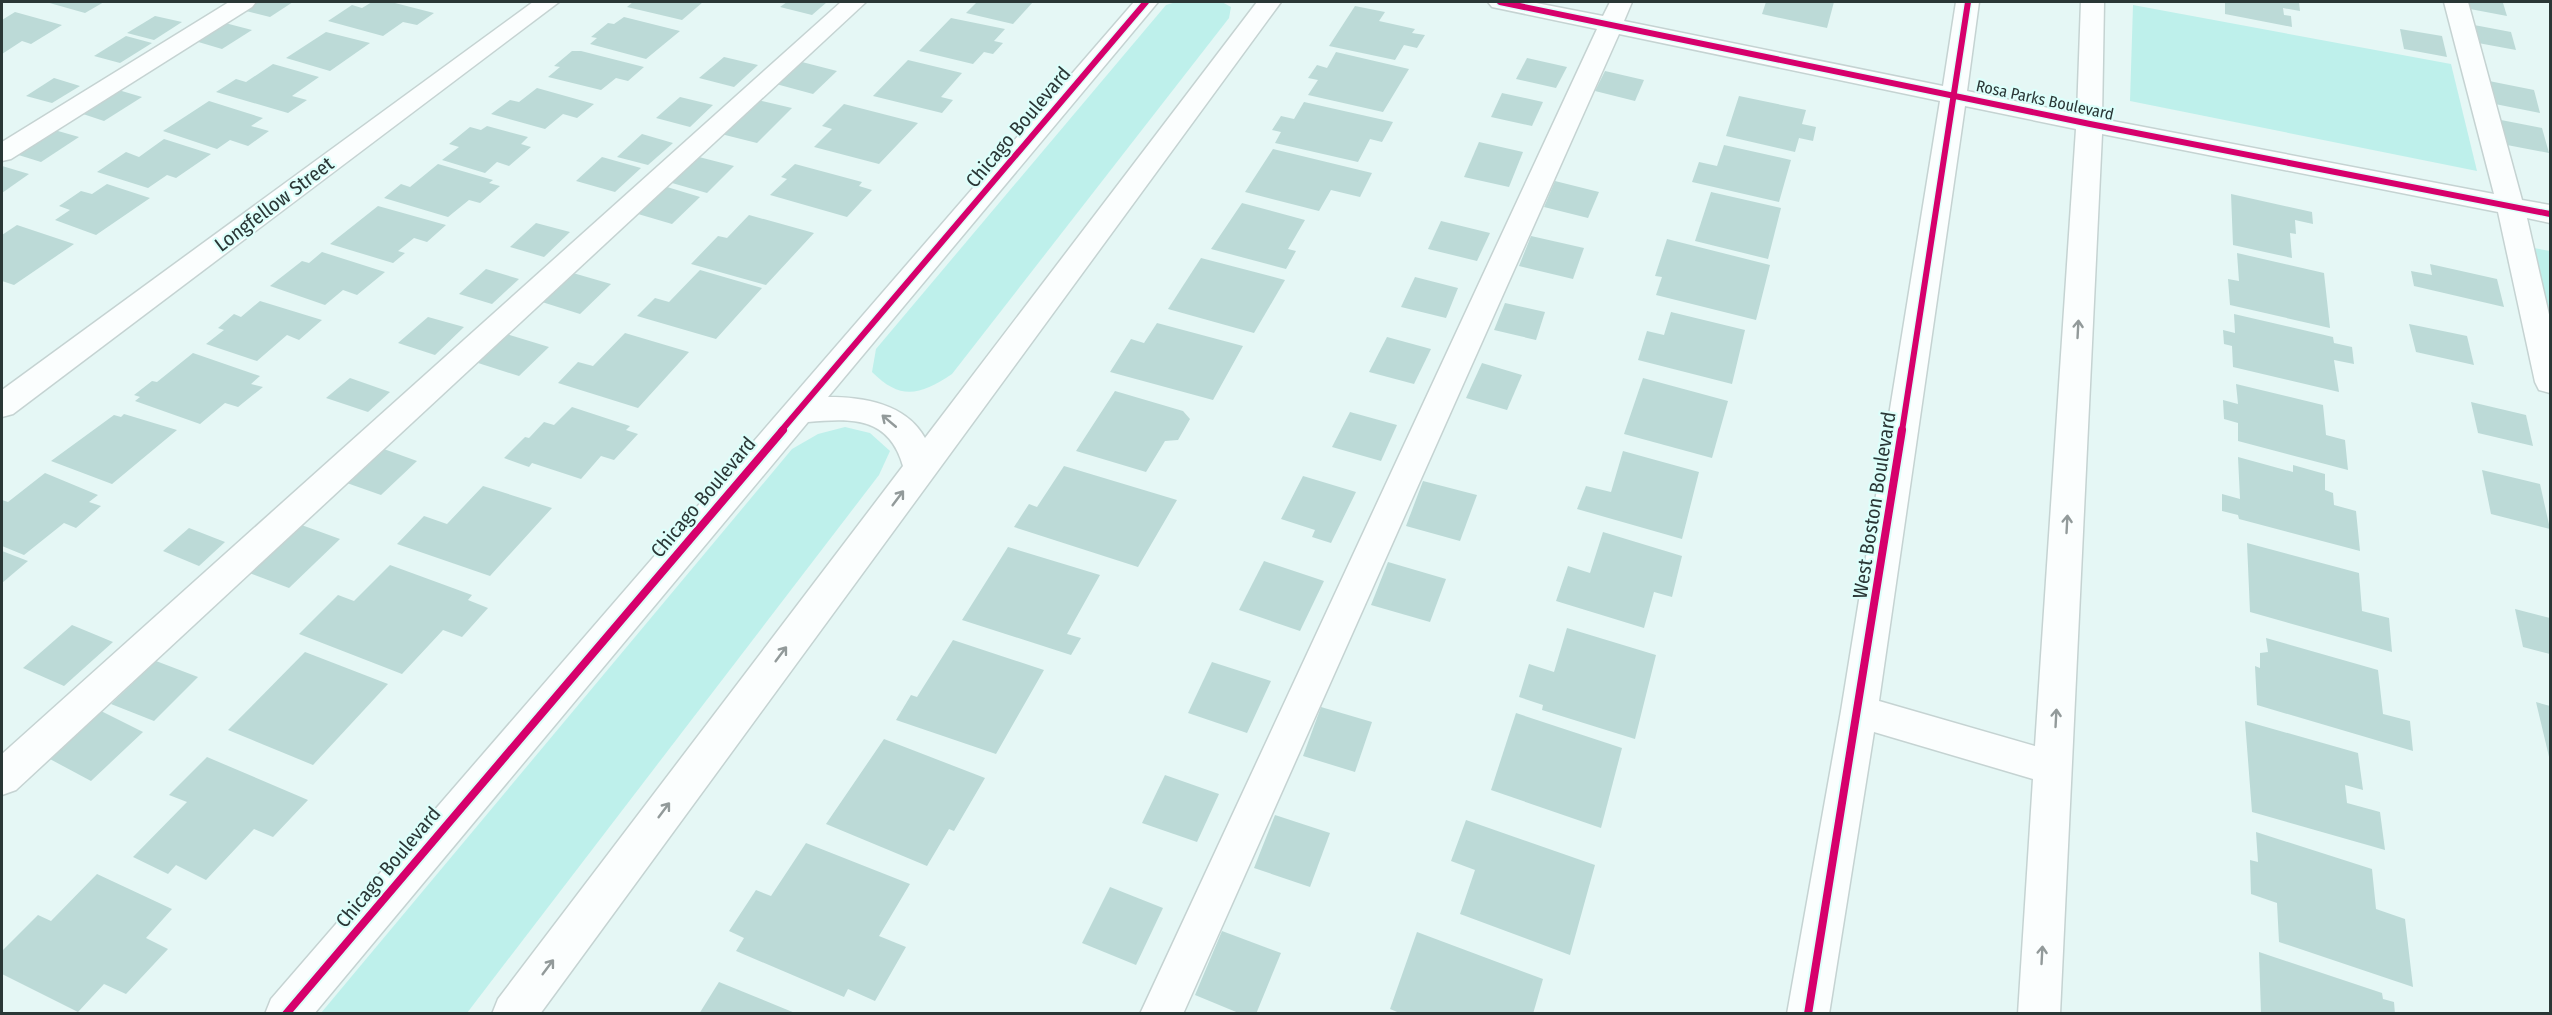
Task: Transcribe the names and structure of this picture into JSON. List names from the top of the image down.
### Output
{
  "streets": {
    "street": [
      "Rosa Parks Boulevard",
      "Chicago Boulevard",
      "Longfellow Street",
      "West Boston Boulevard"
    ]
  },
  "crossings": [
    ["Rosa Parks Boulevard", "West Boston Boulevard"]
  ]
}
